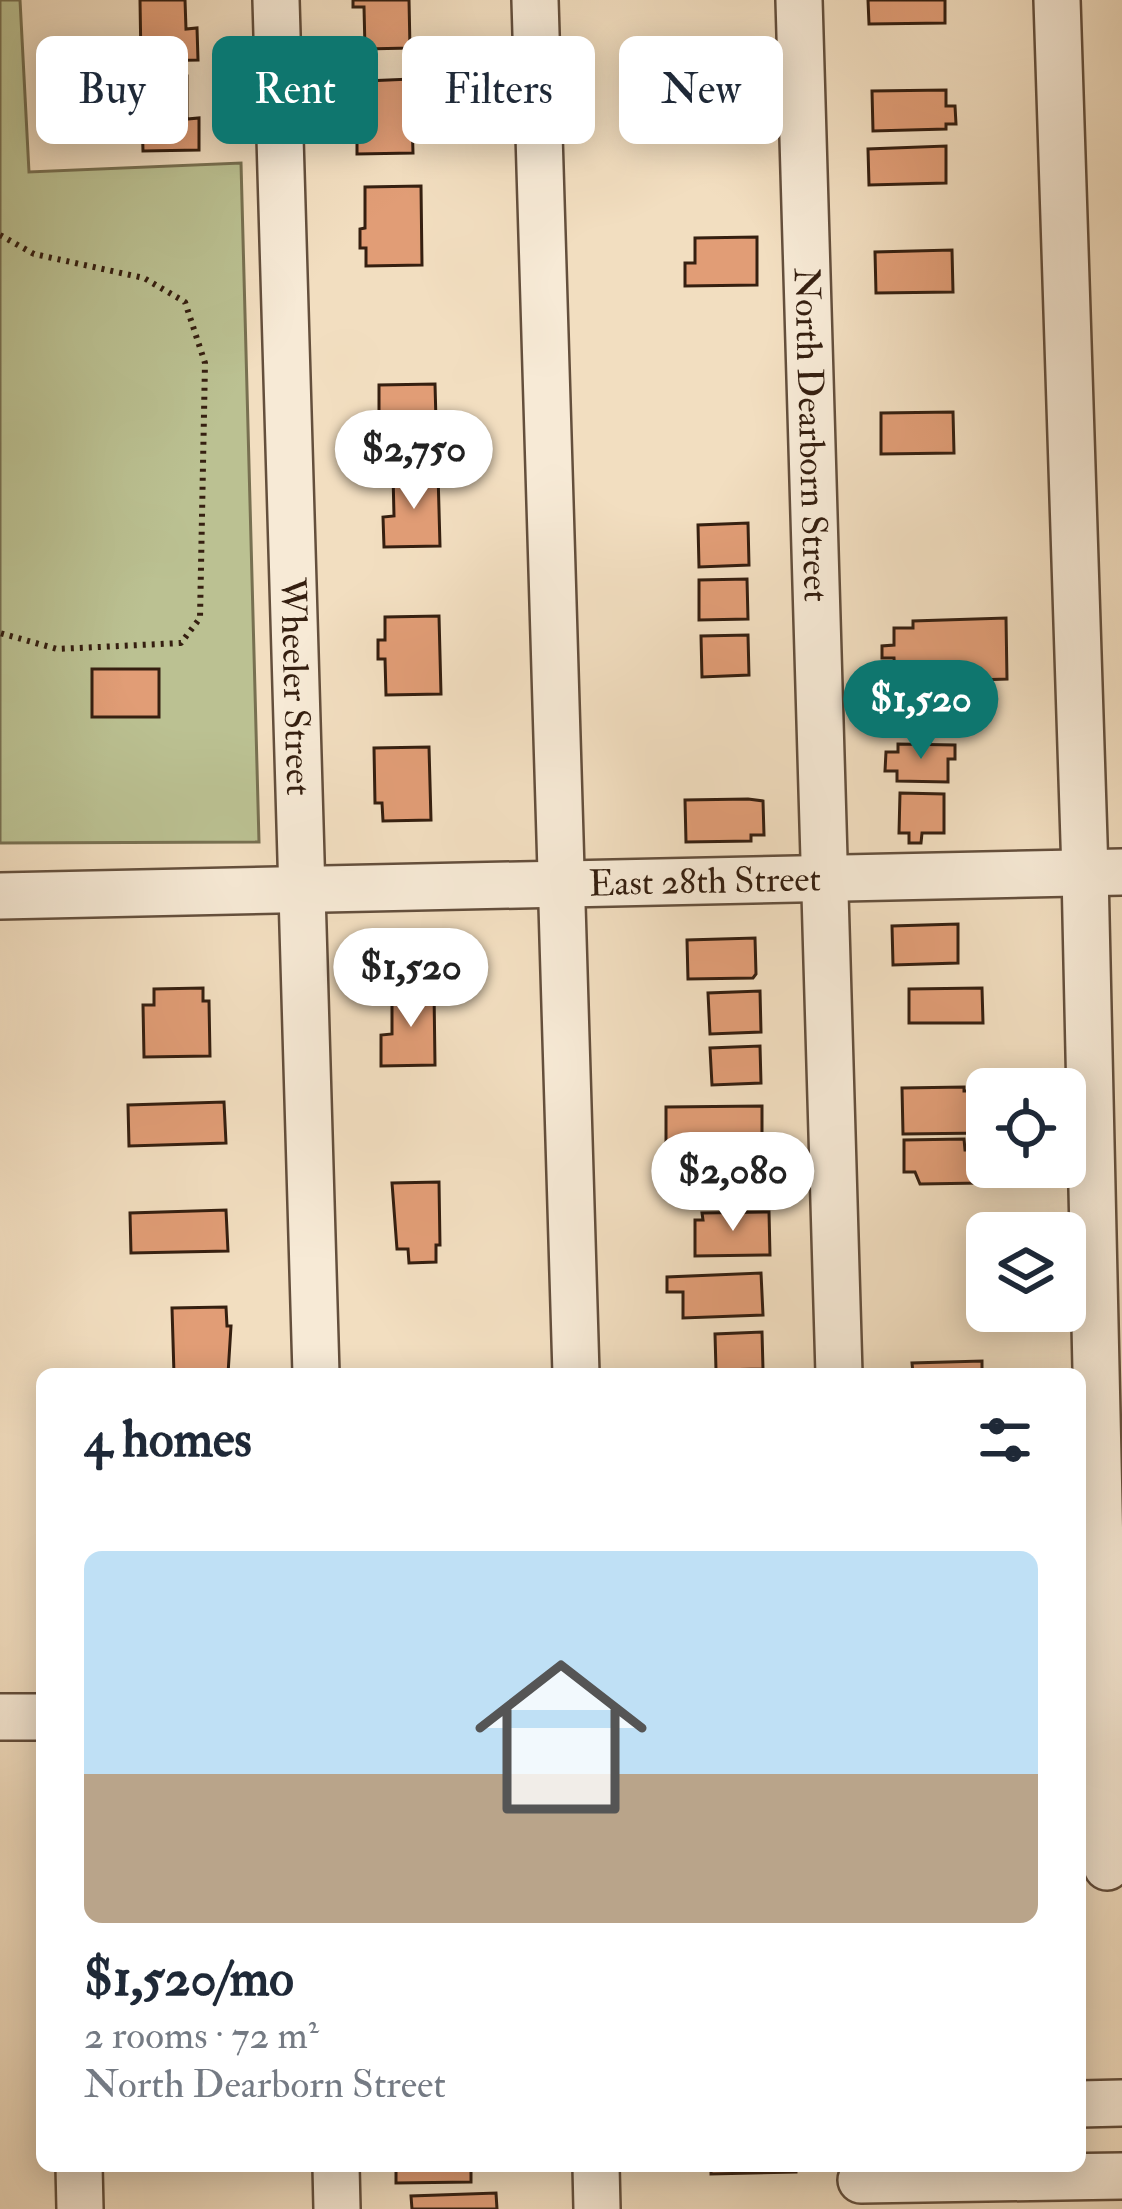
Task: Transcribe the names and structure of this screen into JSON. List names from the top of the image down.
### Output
{
  "streets": {
    "street": ["North Dearborn Street", "Wheeler Street", "East 28th Street"]
  },
  "crossings": [
    ["North Dearborn Street", "East 28th Street"],
    ["Wheeler Street", "East 28th Street"]
  ],
  "page": {
    "chip": [
      "Buy",
      "Rent",
      "Filters",
      "New"
    ],
    "price": [
      "$2,750",
      "$1,520",
      "$1,520",
      "$2,080"
    ],
    "heading": "4 homes",
    "list": [
      {
        "name": "$1,520/mo",
        "note": "2 rooms · 72 m² · North Dearborn Street"
      }
    ]
  }
}
